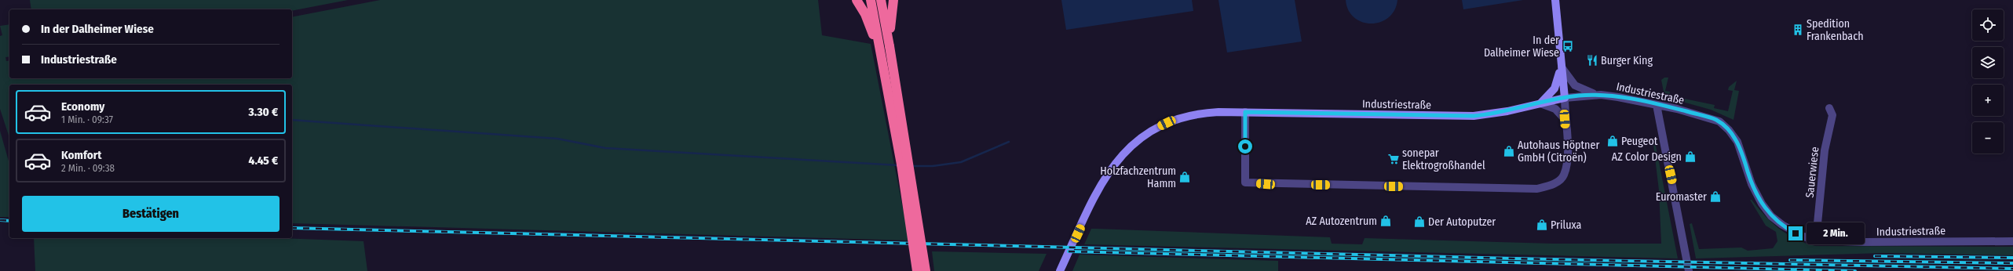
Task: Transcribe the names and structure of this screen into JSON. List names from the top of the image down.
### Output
{
  "streets": {
    "main road": ["Industriestraße"],
    "street": ["Sauerwiese"]
  },
  "crossings": [
    ["Industriestraße", "Sauerwiese"]
  ],
  "places": {
    "building": ["Spedition Frankenbach"],
    "bus stop": ["In der Dalheimer Wiese"],
    "restaurant": ["Burger King"],
    "shop": [
      "Peugeot",
      "Autohaus Höptner GmbH (Citroën)",
      "AZ Color Design",
      "Holzfachzentrum Hamm",
      "Euromaster",
      "AZ Autozentrum",
      "Der Autoputzer",
      "Priluxa"
    ],
    "supermarket": ["sonepar Elektrogroßhandel"]
  },
  "page": {
    "map_buttons": ["+", "−"],
    "banner": ["In der Dalheimer Wiese", "Industriestraße"],
    "list": [
      {
        "name": "Economy",
        "note": "1 Min. · 09:37",
        "value": "3.30 €"
      },
      {
        "name": "Komfort",
        "note": "2 Min. · 09:38",
        "value": "4.45 €"
      }
    ],
    "buttons": "Bestätigen",
    "bubble": "2 Min."
  }
}
